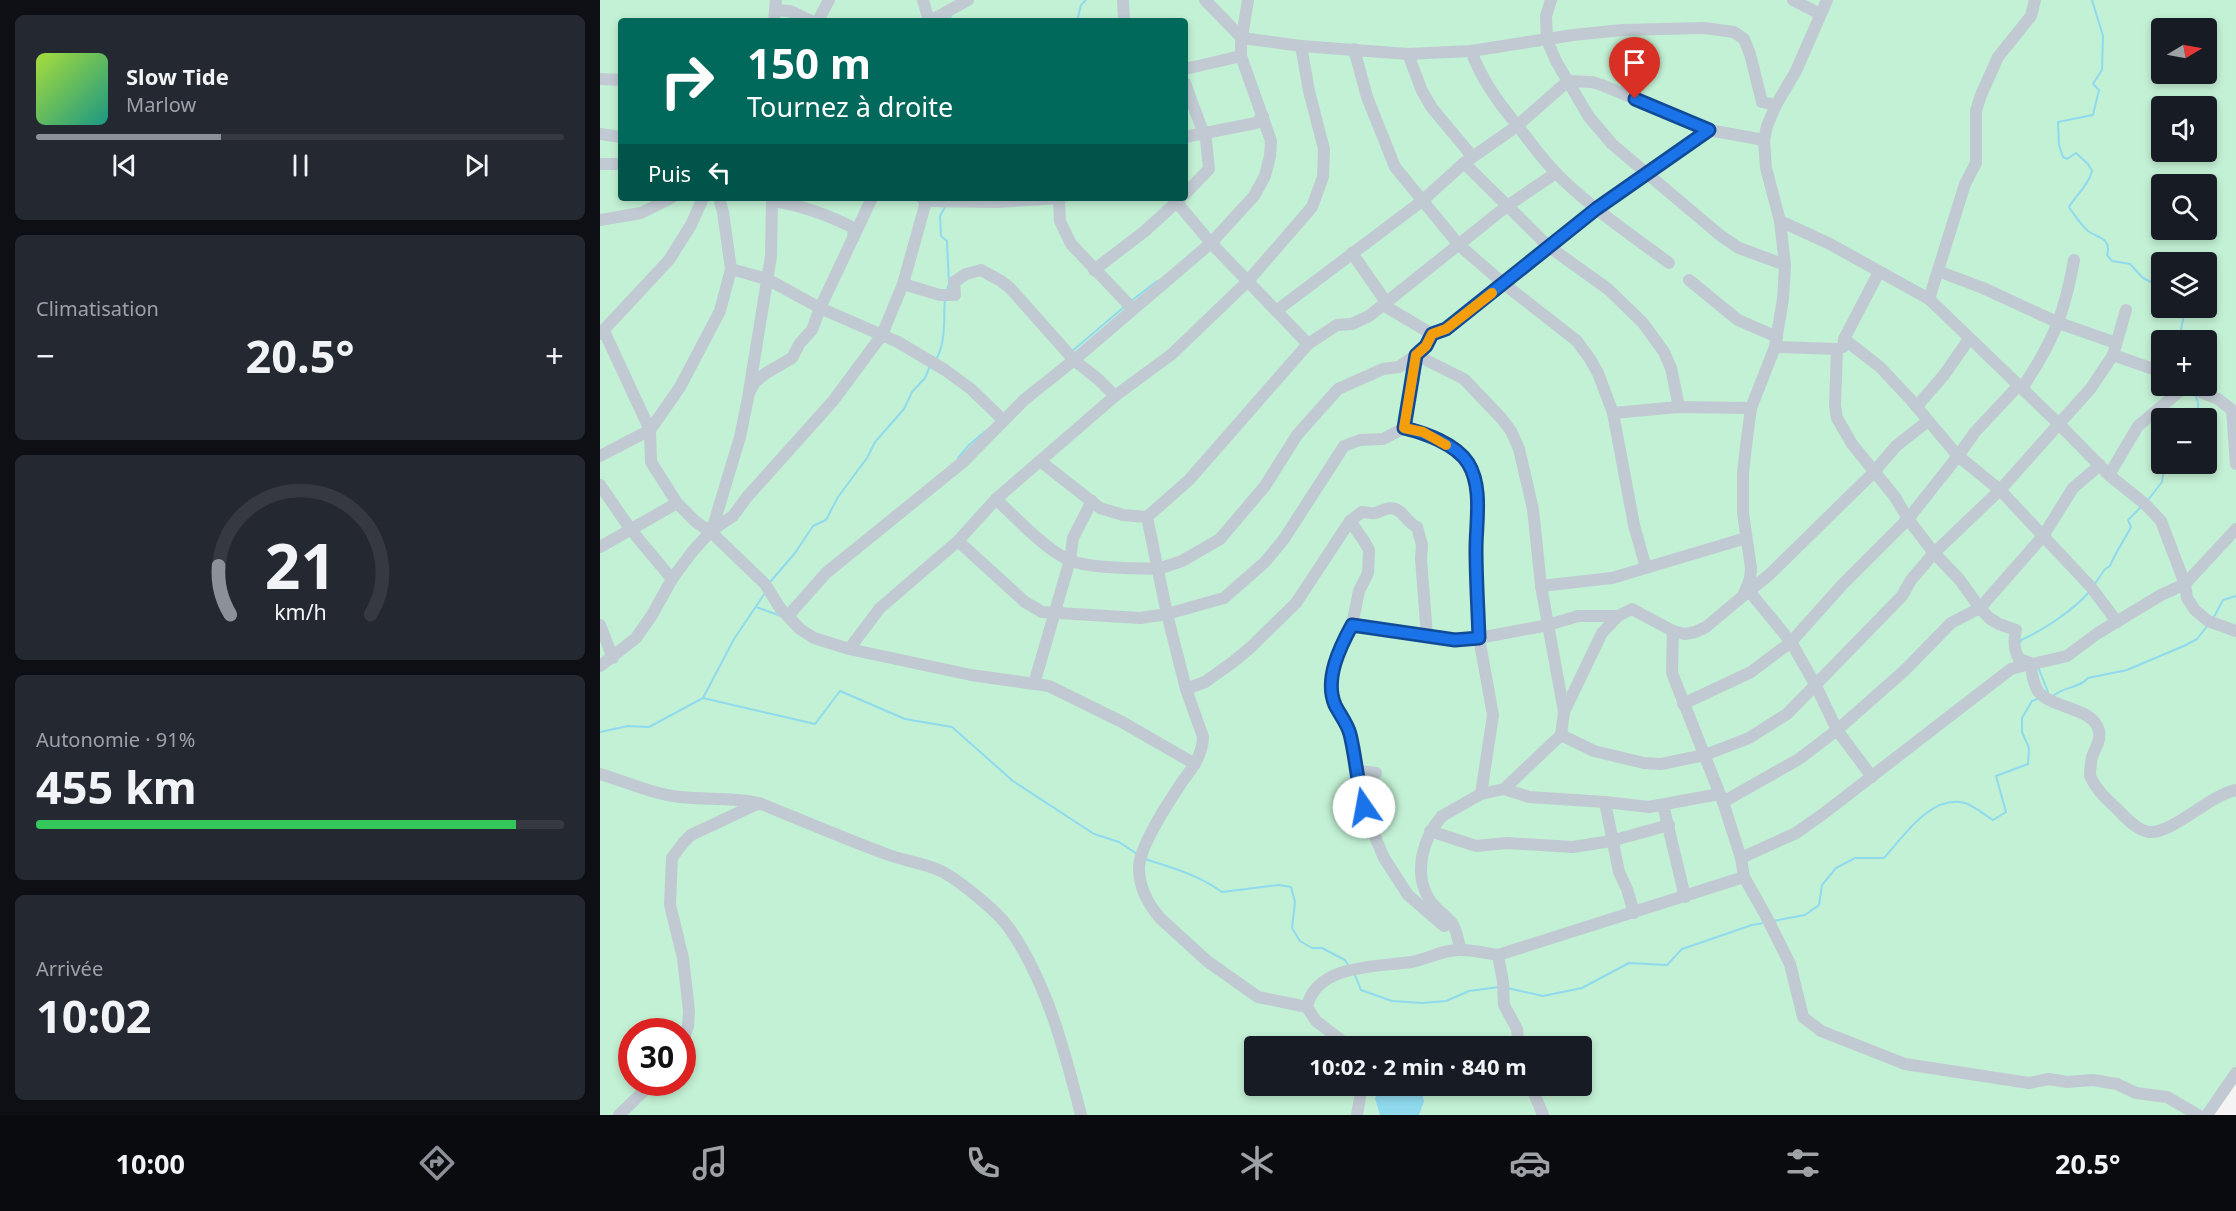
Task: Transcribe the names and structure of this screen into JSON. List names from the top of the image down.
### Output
{
  "north": "right",
  "page": {
    "map_buttons": ["+", "−"],
    "turn": ["150 m", "Tournez à droite"],
    "song": ["Slow Tide", "Marlow"],
    "then": "Puis",
    "tile": [
      "Climatisation",
      ["Autonomie · 91%", "455 km"],
      ["Arrivée", "10:02"]
    ],
    "heat": ["−", "20.5°", "+"],
    "limit": "30",
    "trip": "10:02 · 2 min · 840 m",
    "tabs": ["10:00", "20.5°"],
    "gauge": ["21", "km/h"]
  }
}
